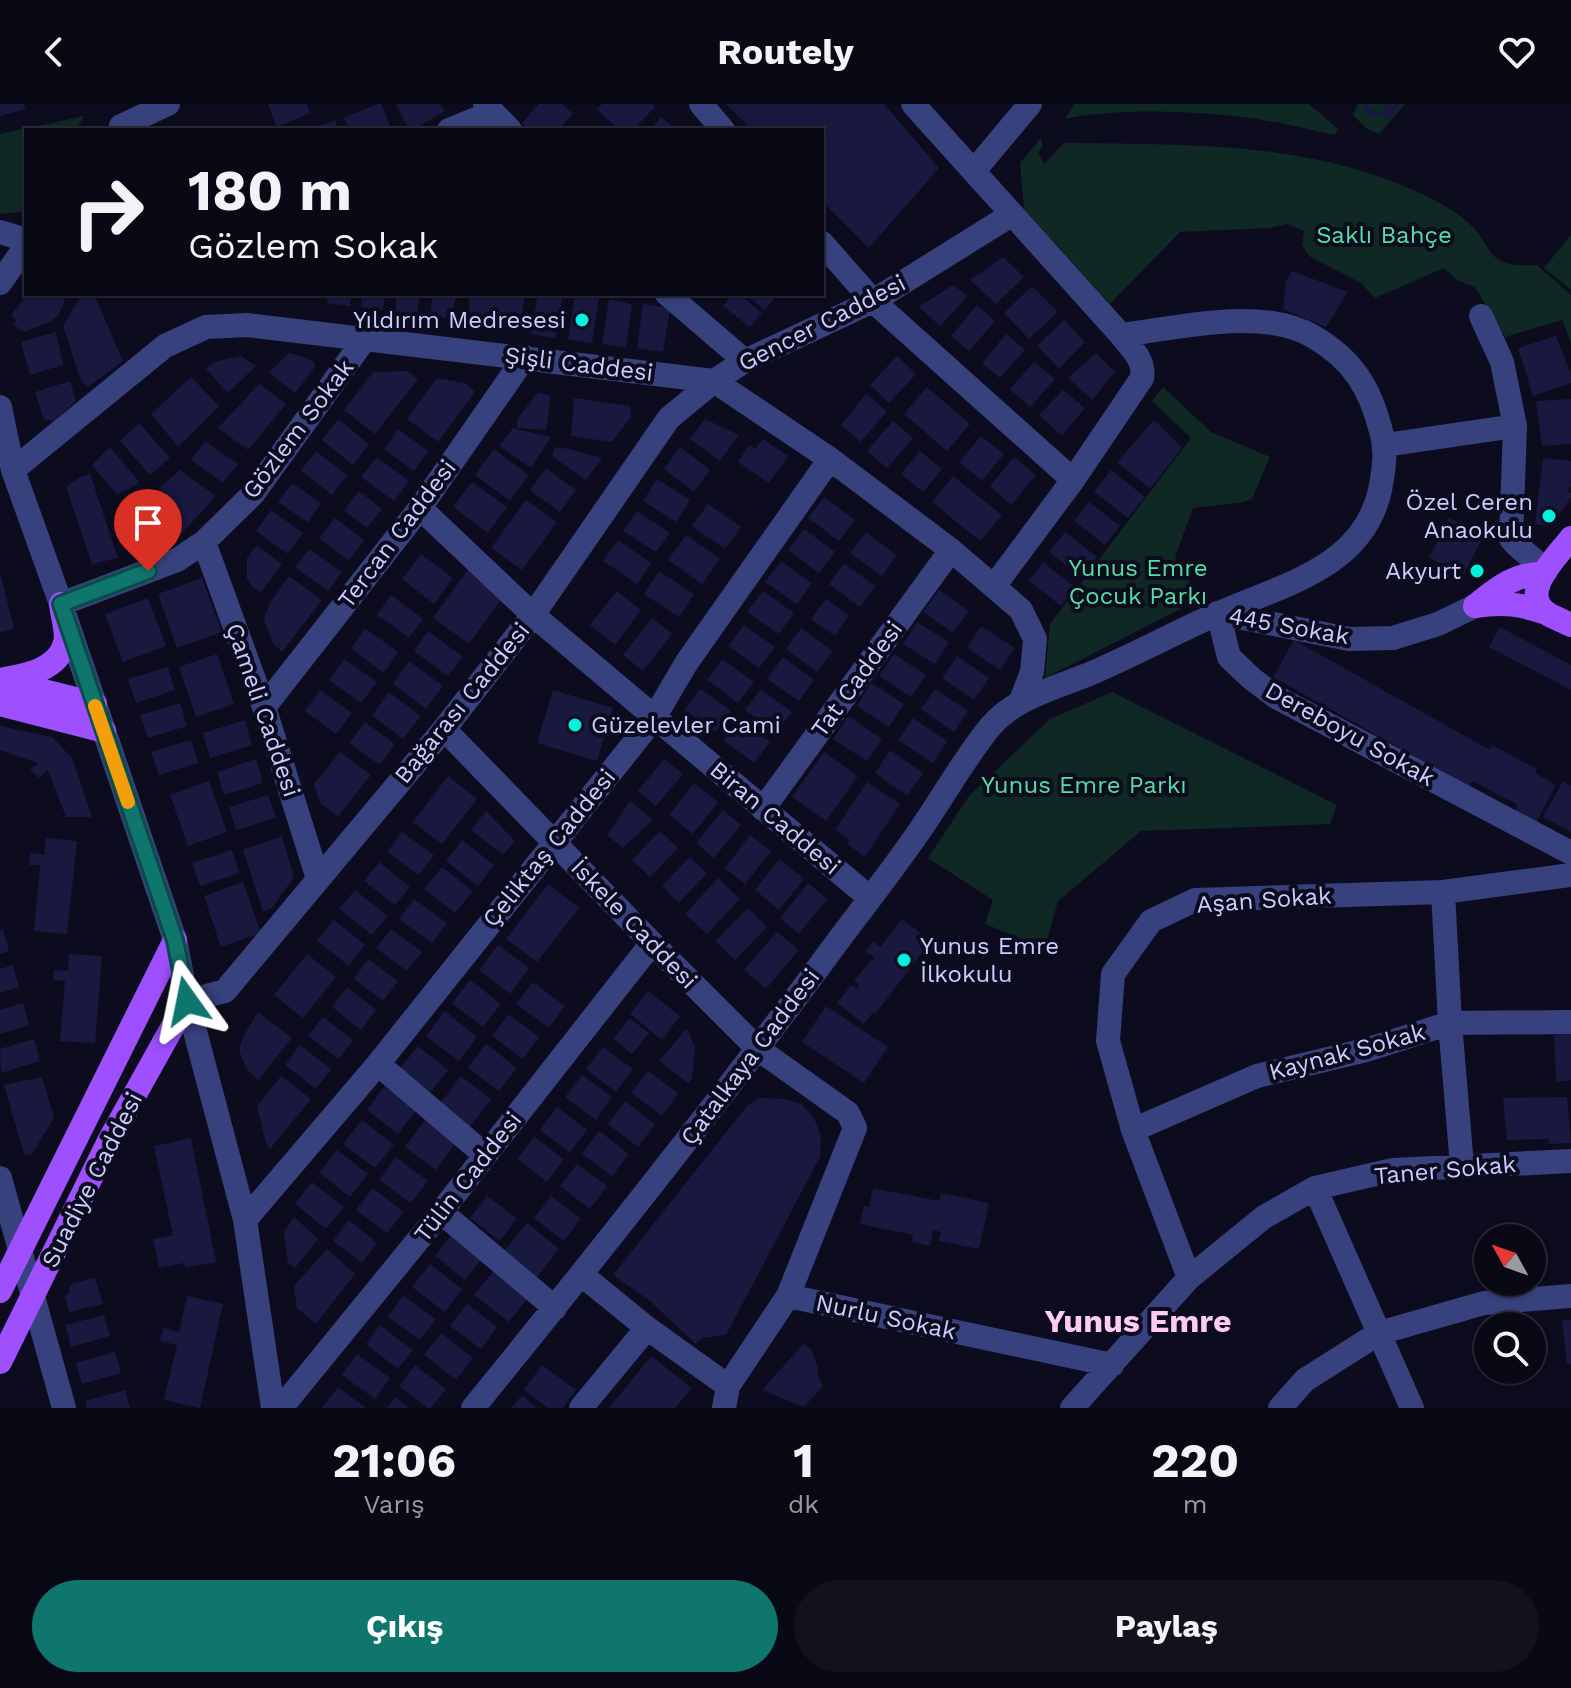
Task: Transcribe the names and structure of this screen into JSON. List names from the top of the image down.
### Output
{
  "streets": {
    "main road": ["445 Sokak", "Suadiye Caddesi"],
    "street": [
      "Gencer Caddesi",
      "Şişli Caddesi",
      "Gözlem Sokak",
      "Tercan Caddesi",
      "Tat Caddesi",
      "Bağarası Caddesi",
      "Çameli Caddesi",
      "Dereboyu Sokak",
      "Biran Caddesi",
      "Çeliktaş Caddesi",
      "Aşan Sokak",
      "İskele Caddesi",
      "Kaynak Sokak",
      "Çatalkaya Caddesi",
      "Taner Sokak",
      "Tülin Caddesi",
      "Nurlu Sokak"
    ]
  },
  "crossings": [
    ["Gencer Caddesi", "Şişli Caddesi"],
    ["Gencer Caddesi", "Bağarası Caddesi"],
    ["Şişli Caddesi", "Gözlem Sokak"],
    ["Şişli Caddesi", "Tercan Caddesi"],
    ["Şişli Caddesi", "445 Sokak"],
    ["Şişli Caddesi", "Tat Caddesi"],
    ["Şişli Caddesi", "Bağarası Caddesi"],
    ["Şişli Caddesi", "Çeliktaş Caddesi"],
    ["Şişli Caddesi", "Çatalkaya Caddesi"],
    ["Gözlem Sokak", "Çameli Caddesi"],
    ["Tercan Caddesi", "Çameli Caddesi"],
    ["Tercan Caddesi", "Biran Caddesi"],
    ["445 Sokak", "Dereboyu Sokak"],
    ["445 Sokak", "Çatalkaya Caddesi"],
    ["Tat Caddesi", "Biran Caddesi"],
    ["Bağarası Caddesi", "Çameli Caddesi"],
    ["Bağarası Caddesi", "Biran Caddesi"],
    ["Bağarası Caddesi", "İskele Caddesi"],
    ["Bağarası Caddesi", "Suadiye Caddesi"],
    ["Biran Caddesi", "Çeliktaş Caddesi"],
    ["Biran Caddesi", "Çatalkaya Caddesi"],
    ["Çeliktaş Caddesi", "İskele Caddesi"],
    ["Aşan Sokak", "Kaynak Sokak"],
    ["Aşan Sokak", "Taner Sokak"],
    ["İskele Caddesi", "Çatalkaya Caddesi"],
    ["İskele Caddesi", "Tülin Caddesi"],
    ["İskele Caddesi", "Nurlu Sokak"],
    ["Taner Sokak", "Nurlu Sokak"]
  ],
  "districts": ["Yunus Emre"],
  "parks": ["Saklı Bahçe", "Yunus Emre Çocuk Parkı", "Yunus Emre Parkı"],
  "places": [
    "Yıldırım Medresesi",
    "Özel Ceren Anaokulu",
    "Akyurt",
    "Güzelevler Cami",
    "Yunus Emre İlkokulu"
  ],
  "north": "top left",
  "page": {
    "header": "Routely",
    "turn": ["180 m", "Gözlem Sokak"],
    "eta": [
      "21:06",
      "Varış",
      "1",
      "dk",
      "220",
      "m"
    ],
    "buttons": ["Çıkış", "Paylaş"]
  }
}
